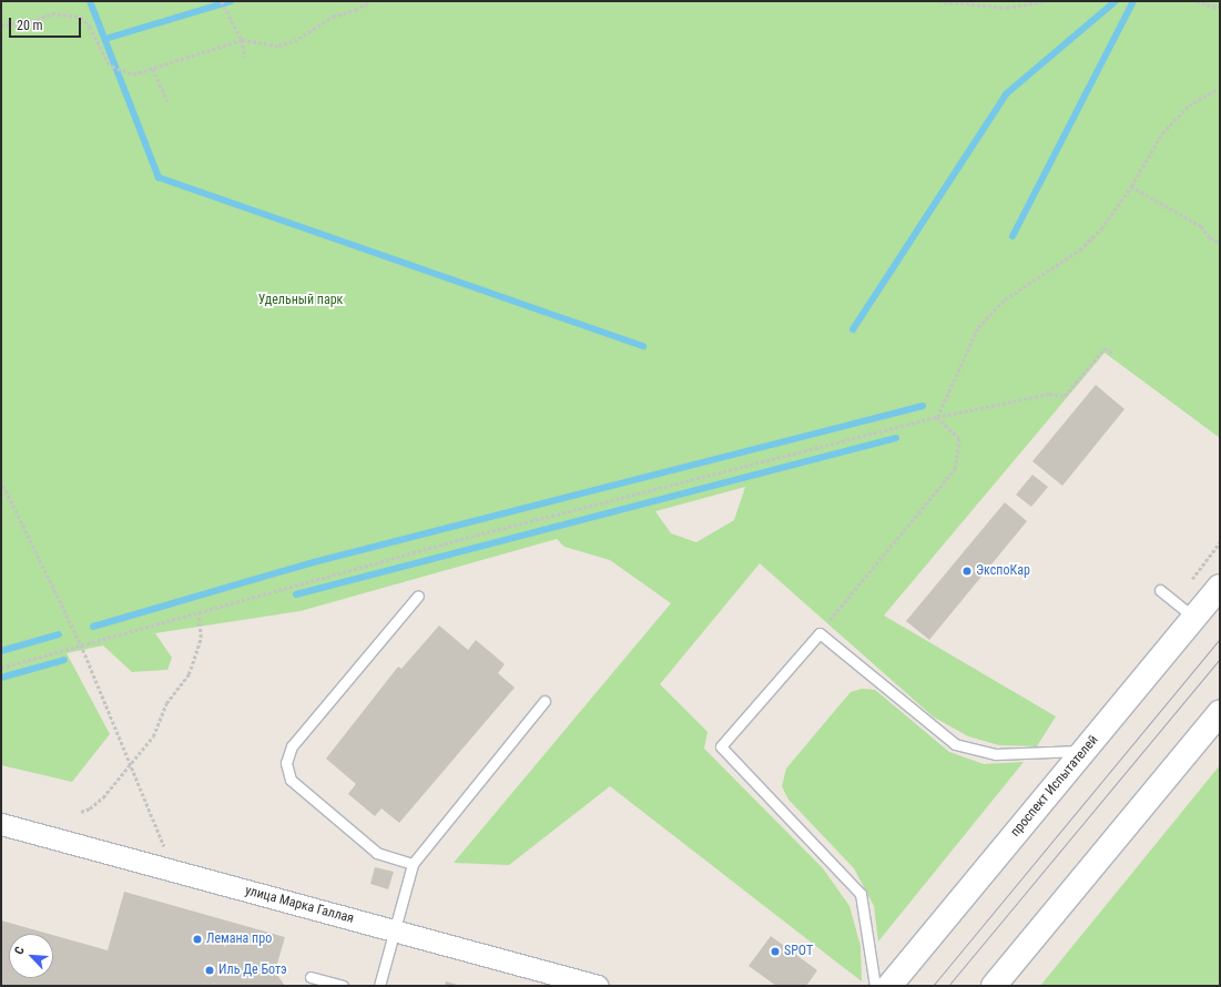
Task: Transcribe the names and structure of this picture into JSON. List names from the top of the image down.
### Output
{
  "streets": {
    "main road": ["проспект Испытателей"],
    "street": ["улица Марка Галлая"]
  },
  "parks": ["Удельный парк"],
  "places": [
    "ЭкспоКар",
    "Лемана про",
    "SPOT",
    "Иль Де Ботэ"
  ],
  "scale_bar": "20 m",
  "north": "top left"
}
